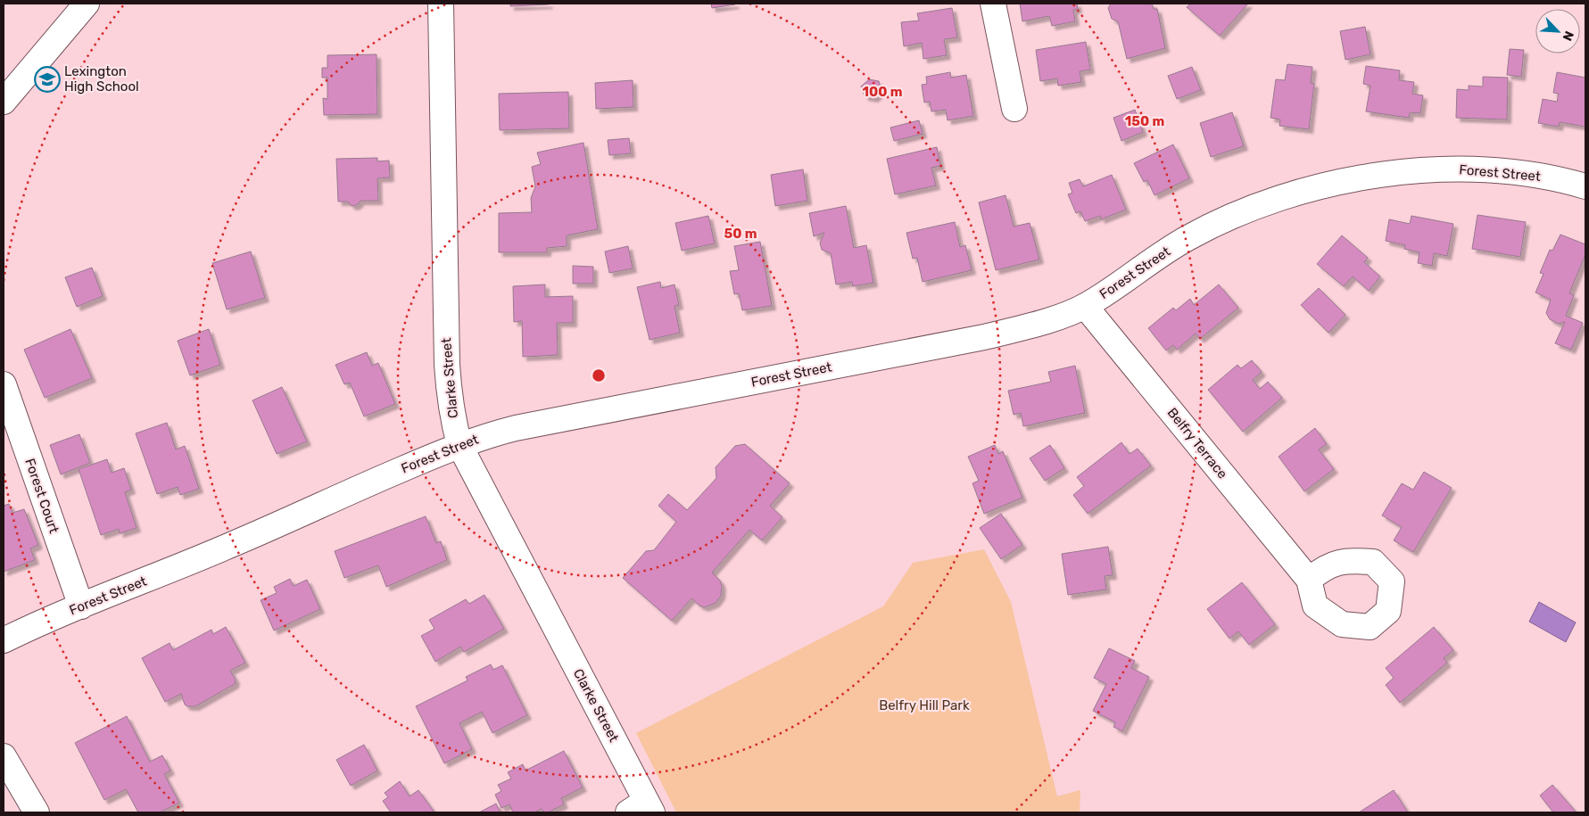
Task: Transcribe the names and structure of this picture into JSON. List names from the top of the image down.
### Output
{
  "streets": {
    "street": [
      "Forest Street",
      "Clarke Street",
      "Belfry Terrace",
      "Forest Court"
    ]
  },
  "crossings": [
    ["Forest Street", "Clarke Street"],
    ["Forest Street", "Belfry Terrace"],
    ["Forest Street", "Forest Court"]
  ],
  "parks": ["Belfry Hill Park"],
  "places": {
    "school or university": ["Lexington High School"]
  },
  "north": "bottom right",
  "rings": ["100 m", "150 m", "50 m"]
}
